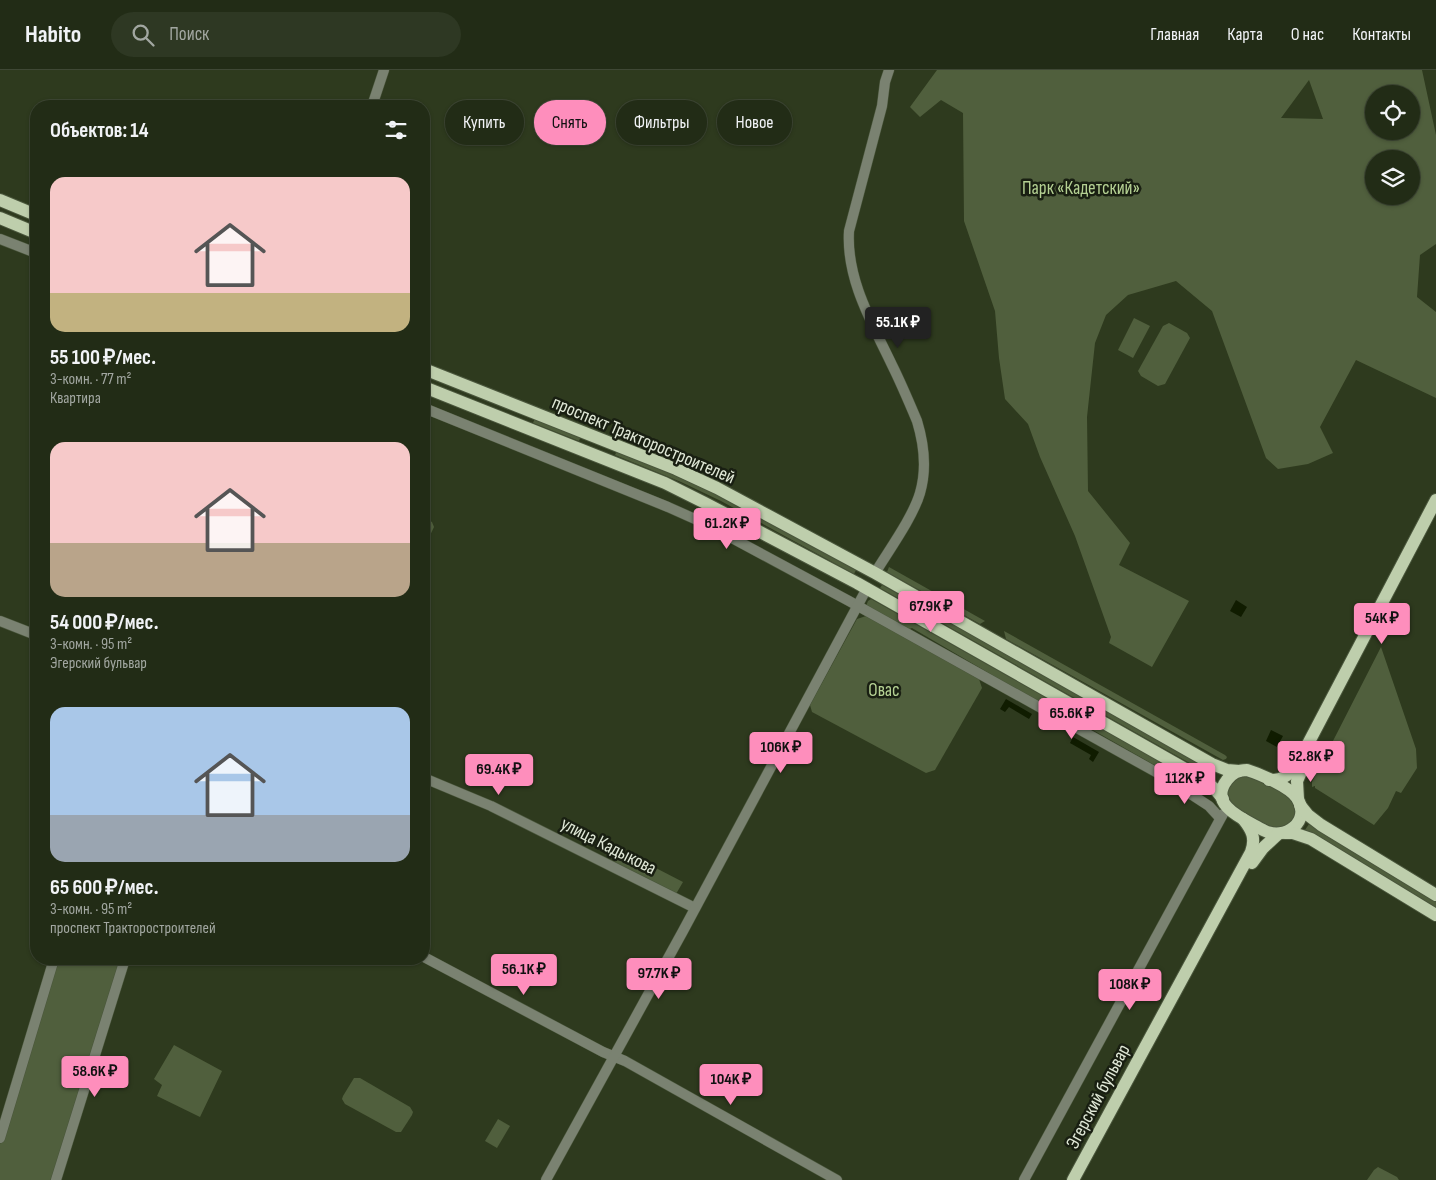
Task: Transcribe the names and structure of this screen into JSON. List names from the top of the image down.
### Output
{
  "streets": {
    "main road": ["проспект Тракторостроителей", "Эгерский бульвар"],
    "street": ["улица Кадыкова"]
  },
  "crossings": [
    ["проспект Тракторостроителей", "Эгерский бульвар"]
  ],
  "parks": ["Парк «Кадетский»", "Овас"],
  "page": {
    "header": "Habito",
    "search": "Поиск",
    "nav": [
      "Главная",
      "Карта",
      "О нас",
      "Контакты"
    ],
    "chip": [
      "Купить",
      "Снять",
      "Фильтры",
      "Новое"
    ],
    "heading": "Объектов: 14",
    "list": [
      {
        "name": "55 100 ₽/мес.",
        "note": "3-комн. · 77 m² · Квартира"
      },
      {
        "name": "54 000 ₽/мес.",
        "note": "3-комн. · 95 m² · Эгерский бульвар"
      },
      {
        "name": "65 600 ₽/мес.",
        "note": "3-комн. · 95 m² · проспект Тракторостроителей"
      }
    ],
    "price": [
      "55.1K ₽",
      "61.2K ₽",
      "67.9K ₽",
      "54K ₽",
      "65.6K ₽",
      "106K ₽",
      "52.8K ₽",
      "69.4K ₽",
      "112K ₽",
      "56.1K ₽",
      "97.7K ₽",
      "108K ₽",
      "58.6K ₽",
      "104K ₽"
    ]
  }
}
